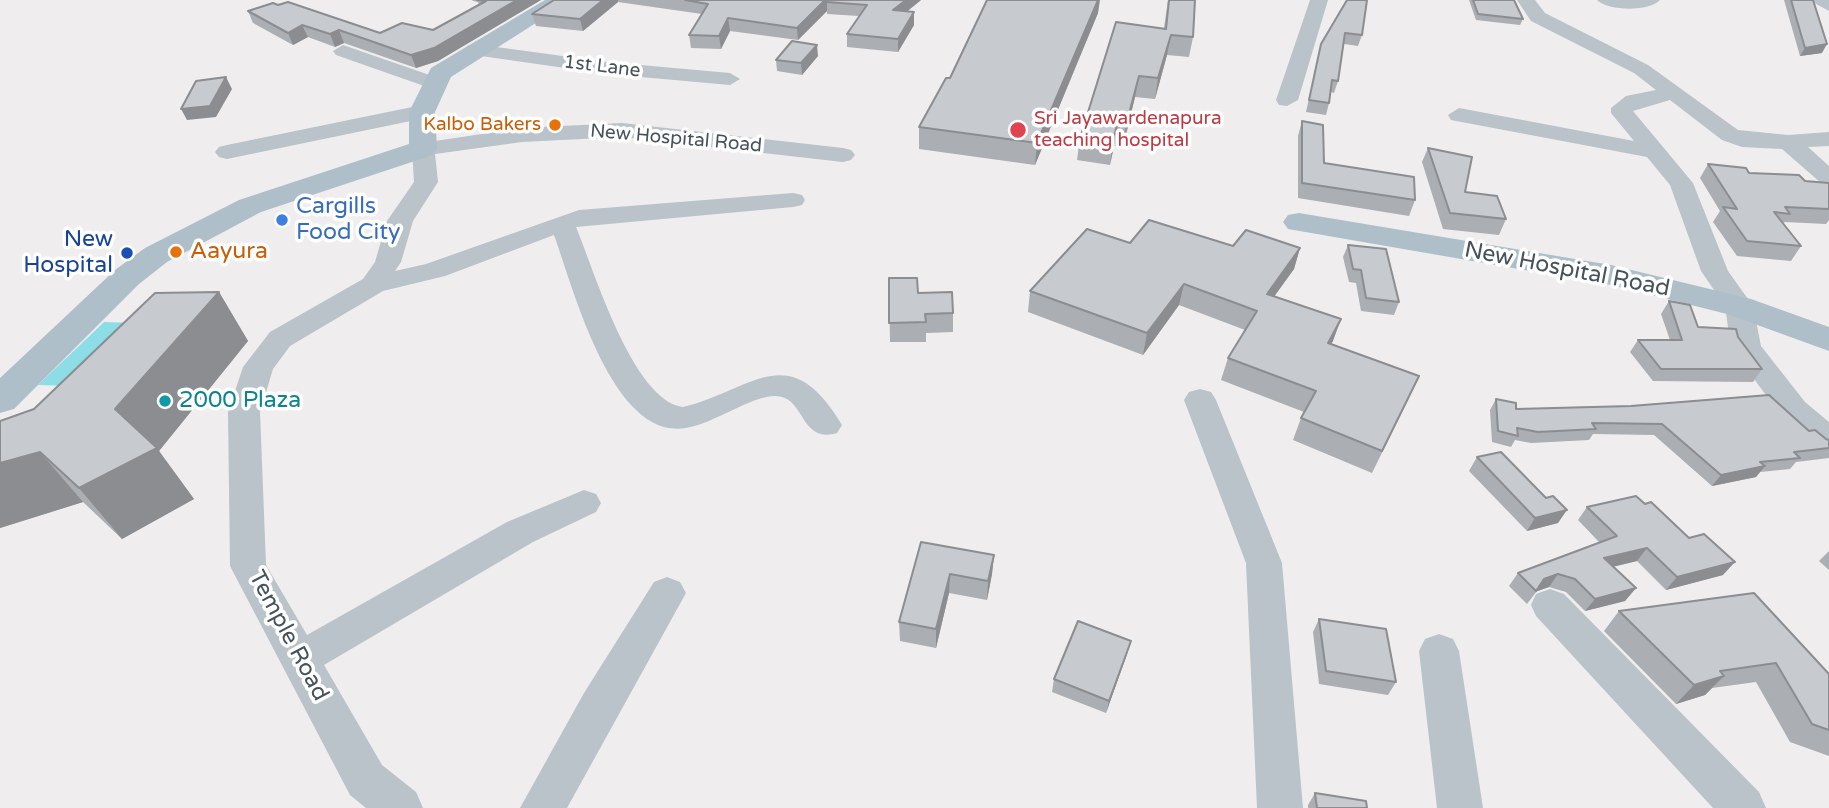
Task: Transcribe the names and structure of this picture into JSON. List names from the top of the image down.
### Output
{
  "streets": {
    "main road": ["New Hospital Road"],
    "street": ["1st Lane", "Temple Road"]
  },
  "places": [
    "Kalbo Bakers",
    "Sri Jayawardenapura teaching hospital",
    "Cargills Food City",
    "Aayura",
    "New Hospital",
    "2000 Plaza"
  ]
}
